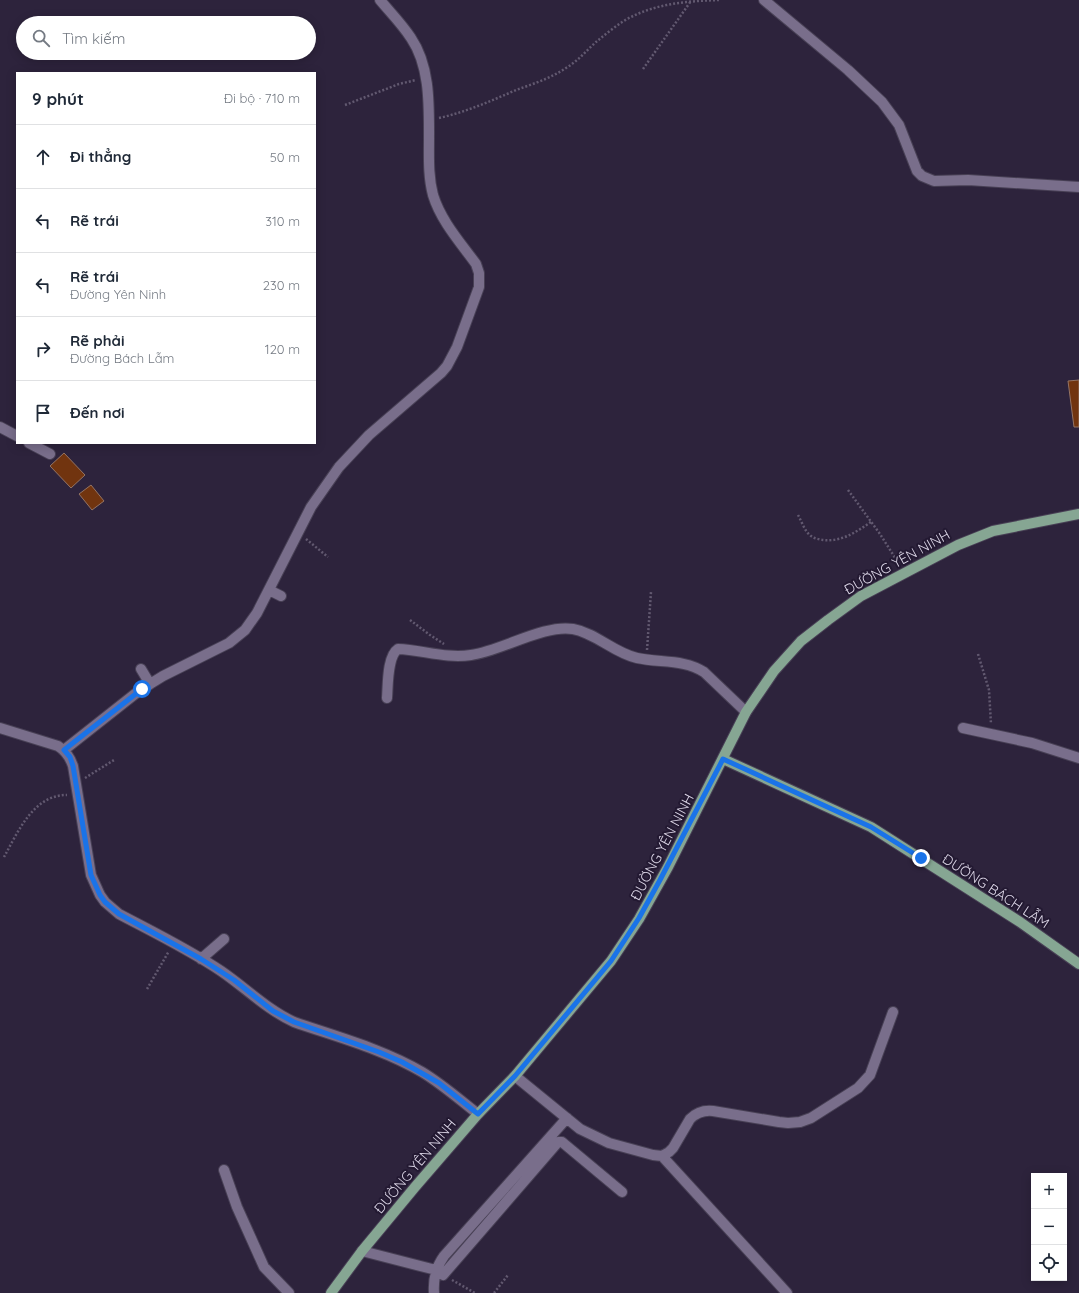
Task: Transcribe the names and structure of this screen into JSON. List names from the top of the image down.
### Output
{
  "streets": {
    "main road": ["ĐƯỜNG YÊN NINH", "ĐƯỜNG BÁCH LẪM"]
  },
  "crossings": [
    ["ĐƯỜNG YÊN NINH", "ĐƯỜNG BÁCH LẪM"]
  ],
  "page": {
    "search": "Tìm kiếm",
    "heading": ["9 phút", "Đi bộ · 710 m"],
    "list": [
      ["Đi thẳng", "50 m"],
      ["Rẽ trái", "310 m"],
      ["Rẽ trái", "Đường Yên Ninh", "230 m"],
      ["Rẽ phải", "Đường Bách Lẫm", "120 m"],
      "Đến nơi"
    ],
    "map_buttons": ["+", "−"]
  }
}
